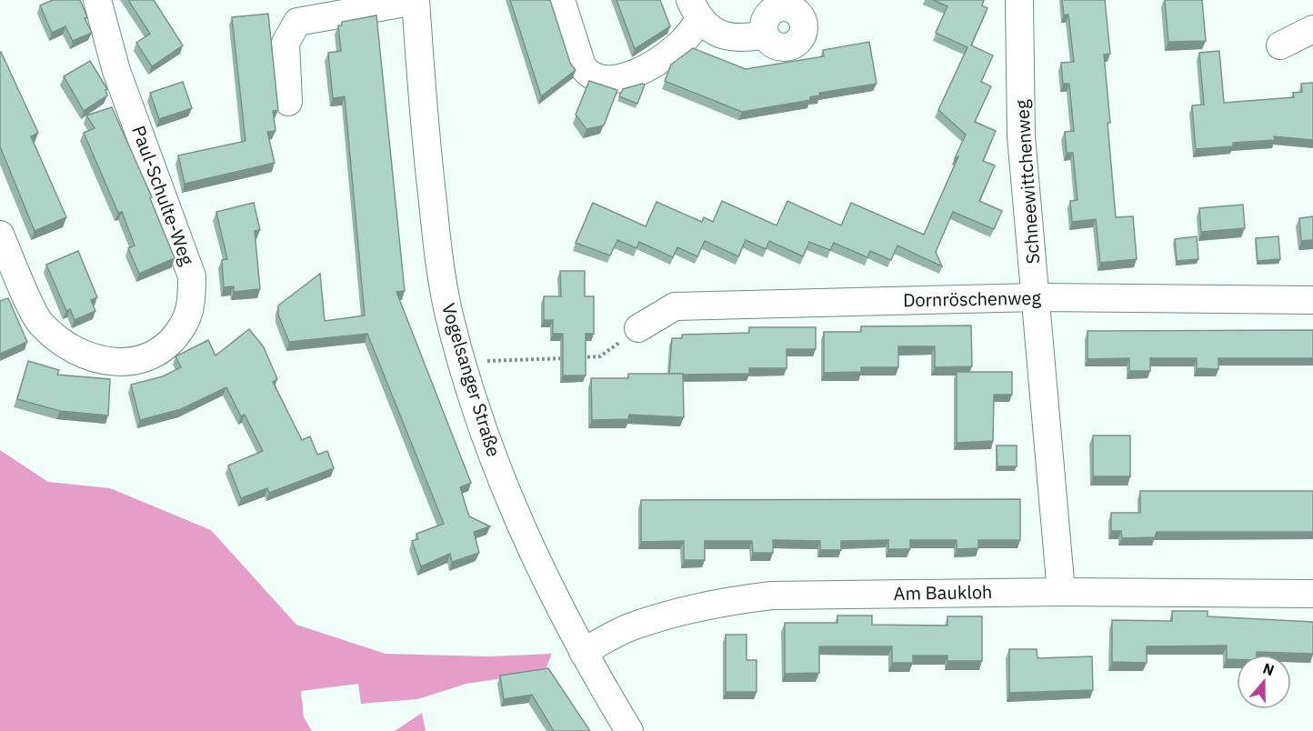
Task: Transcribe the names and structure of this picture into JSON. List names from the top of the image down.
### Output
{
  "streets": {
    "street": [
      "Schneewittchenweg",
      "Paul-Schulte-Weg",
      "Dornröschenweg",
      "Vogelsanger Straße",
      "Am Baukloh"
    ]
  },
  "crossings": [
    ["Schneewittchenweg", "Dornröschenweg"],
    ["Schneewittchenweg", "Am Baukloh"],
    ["Vogelsanger Straße", "Am Baukloh"]
  ],
  "north": "top"
}
